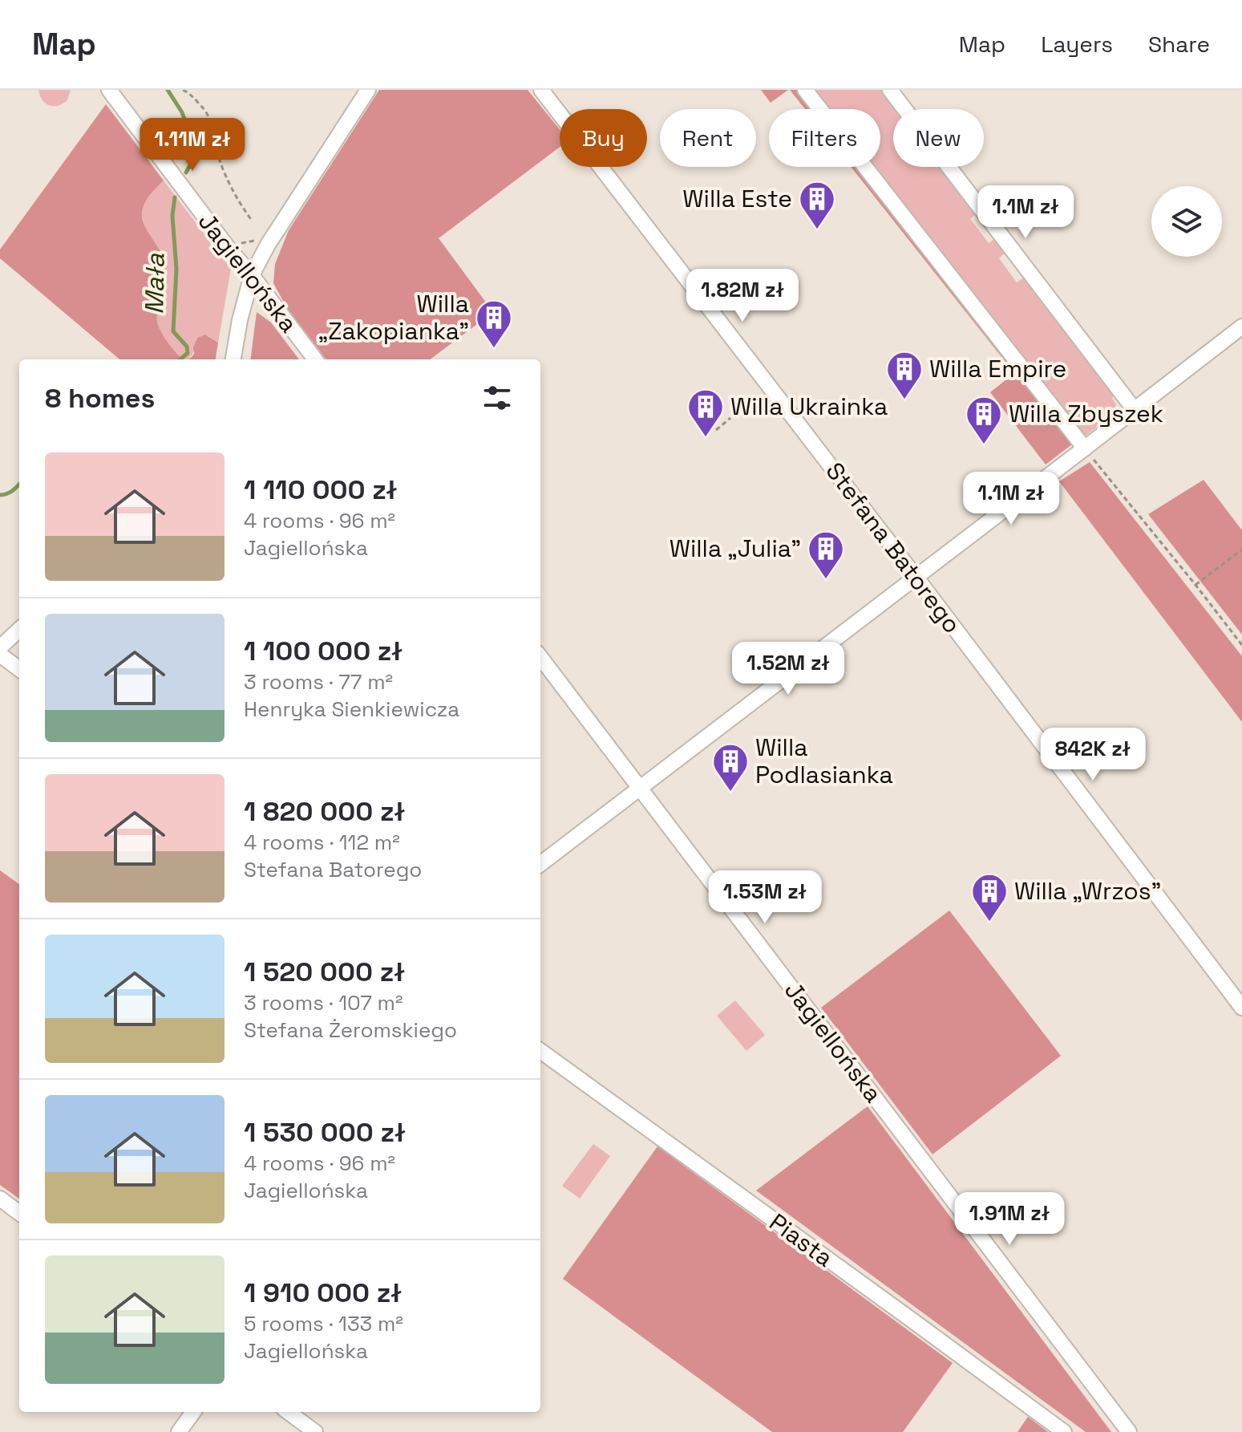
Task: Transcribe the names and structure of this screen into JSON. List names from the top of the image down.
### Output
{
  "streets": {
    "street": ["Jagiellońska", "Stefana Batorego", "Piasta"]
  },
  "water": ["Mała"],
  "places": {
    "building": [
      "Willa Este",
      "Willa „Zakopianka”",
      "Willa Empire",
      "Willa Ukrainka",
      "Willa Zbyszek",
      "Willa „Julia”",
      "Willa Podlasianka",
      "Willa „Wrzos”"
    ]
  },
  "page": {
    "header": "Map",
    "nav": ["Map", "Layers", "Share"],
    "chip": [
      "Buy",
      "Rent",
      "Filters",
      "New"
    ],
    "price": [
      "1.11M zł",
      "1.1M zł",
      "1.82M zł",
      "1.1M zł",
      "1.52M zł",
      "842K zł",
      "1.53M zł",
      "1.91M zł"
    ],
    "heading": "8 homes",
    "list": [
      {
        "name": "1 110 000 zł",
        "note": "4 rooms · 96 m² · Jagiellońska"
      },
      {
        "name": "1 100 000 zł",
        "note": "3 rooms · 77 m² · Henryka Sienkiewicza"
      },
      {
        "name": "1 820 000 zł",
        "note": "4 rooms · 112 m² · Stefana Batorego"
      },
      {
        "name": "1 520 000 zł",
        "note": "3 rooms · 107 m² · Stefana Żeromskiego"
      },
      {
        "name": "1 530 000 zł",
        "note": "4 rooms · 96 m² · Jagiellońska"
      },
      {
        "name": "1 910 000 zł",
        "note": "5 rooms · 133 m² · Jagiellońska"
      }
    ]
  }
}
